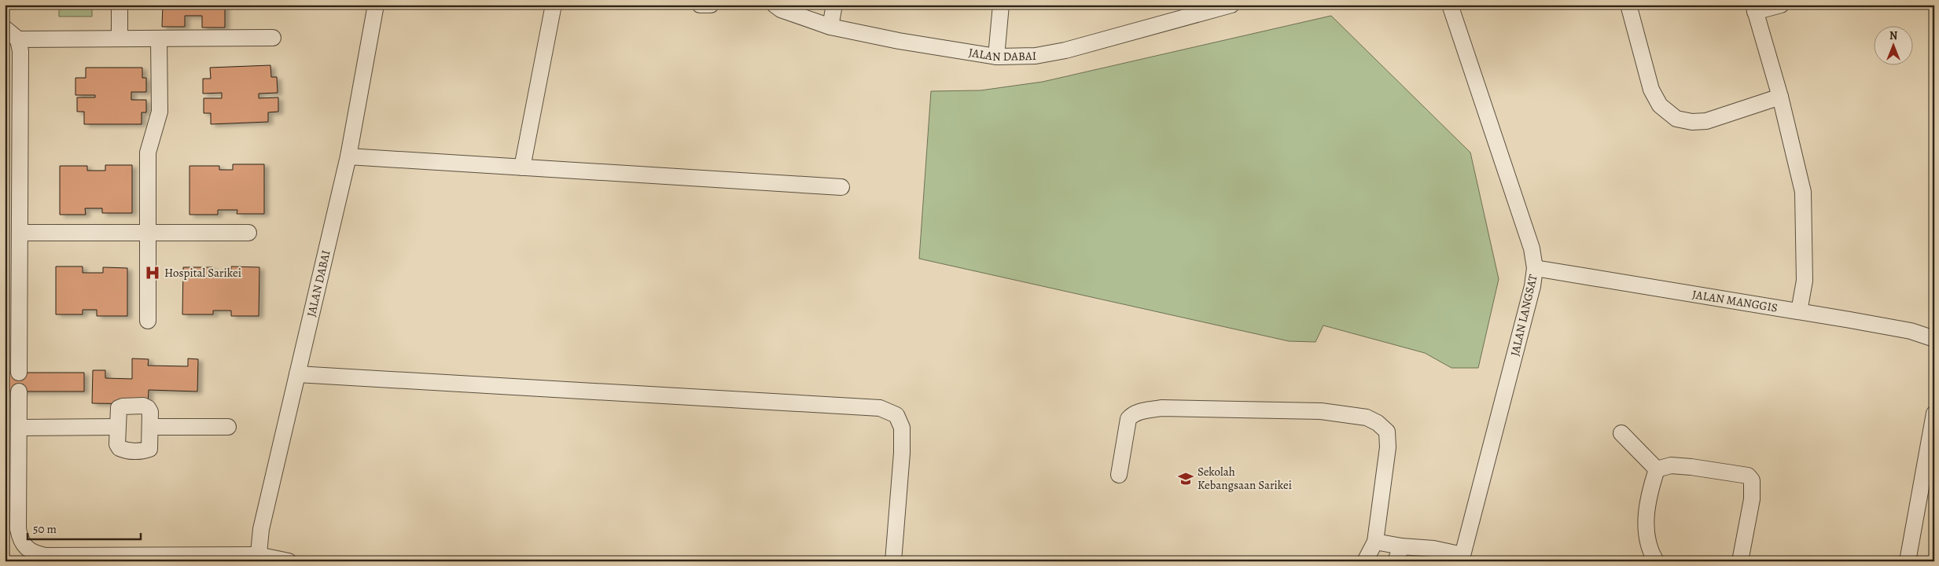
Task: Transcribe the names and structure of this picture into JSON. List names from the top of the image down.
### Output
{
  "streets": {
    "street": ["JALAN DABAI", "JALAN MANGGIS", "JALAN LANGSAT"]
  },
  "crossings": [
    ["JALAN MANGGIS", "JALAN LANGSAT"]
  ],
  "places": {
    "hospital": ["Hospital Sarikei"],
    "school or university": ["Sekolah Kebangsaan Sarikei"]
  },
  "scale_bar": "50 m",
  "north": "top"
}
